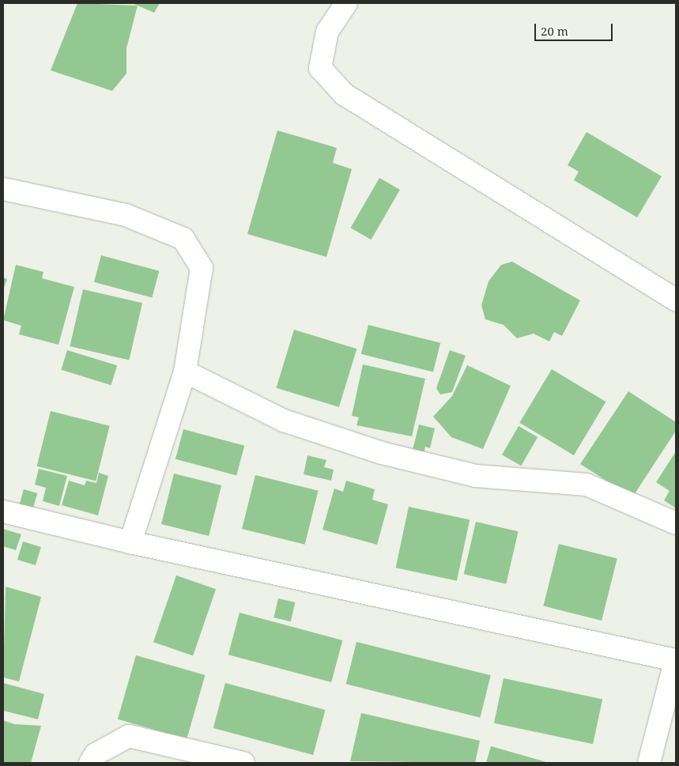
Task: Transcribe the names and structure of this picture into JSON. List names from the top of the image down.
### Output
{
  "scale_bar": "20 m"
}
